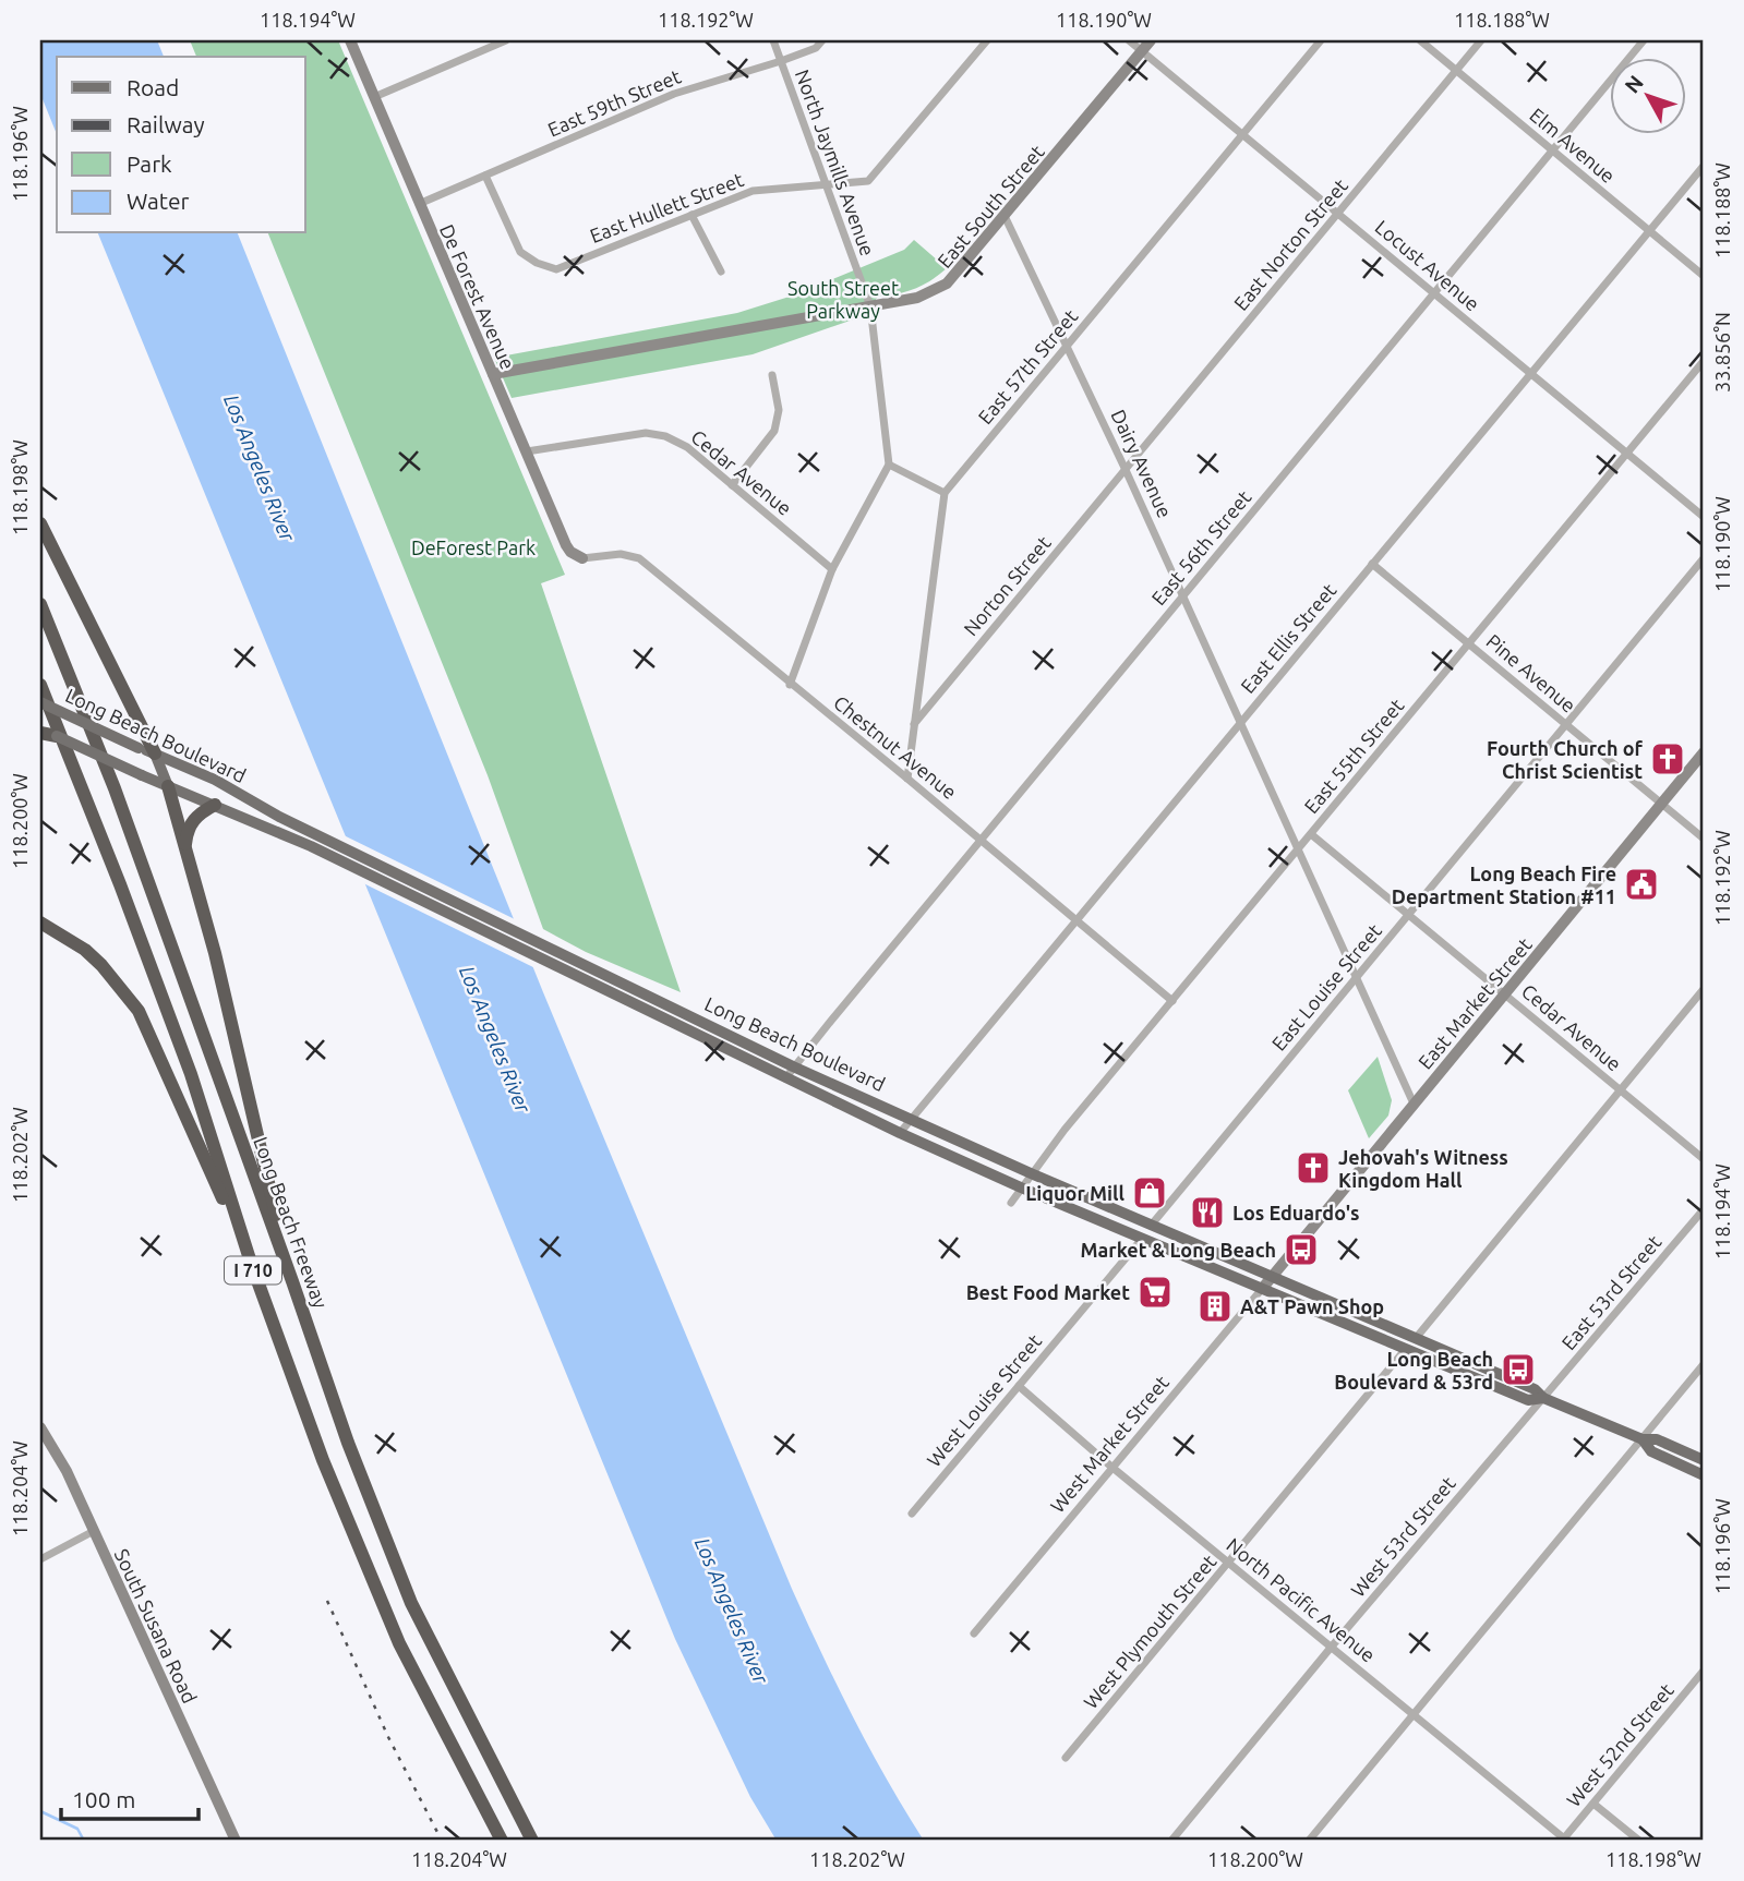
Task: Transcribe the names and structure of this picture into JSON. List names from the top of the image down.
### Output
{
  "streets": {
    "highway": ["Long Beach Freeway", "I 710"],
    "main road": ["Long Beach Boulevard"],
    "street": [
      "East 59th Street",
      "Elm Avenue",
      "North Jaymills Avenue",
      "East South Street",
      "East Hullett Street",
      "East Norton Street",
      "Locust Avenue",
      "De Forest Avenue",
      "East 57th Street",
      "Dairy Avenue",
      "Cedar Avenue",
      "East 56th Street",
      "Norton Street",
      "East Ellis Street",
      "Pine Avenue",
      "Chestnut Avenue",
      "East 55th Street",
      "East Louise Street",
      "East Market Street",
      "East 53rd Street",
      "West Louise Street",
      "West Market Street",
      "West 53rd Street",
      "North Pacific Avenue",
      "South Susana Road",
      "West Plymouth Street",
      "West 52nd Street"
    ]
  },
  "crossings": [
    ["East 59th Street", "North Jaymills Avenue"],
    ["East 59th Street", "East Hullett Street"],
    ["East 59th Street", "De Forest Avenue"],
    ["Elm Avenue", "East Norton Street"],
    ["Elm Avenue", "East 56th Street"],
    ["Elm Avenue", "East Ellis Street"],
    ["North Jaymills Avenue", "East South Street"],
    ["North Jaymills Avenue", "East Hullett Street"],
    ["East South Street", "Locust Avenue"],
    ["East South Street", "De Forest Avenue"],
    ["East South Street", "Dairy Avenue"],
    ["East Norton Street", "Locust Avenue"],
    ["East Norton Street", "Dairy Avenue"],
    ["East Norton Street", "Norton Street"],
    ["Locust Avenue", "East 57th Street"],
    ["Locust Avenue", "East 56th Street"],
    ["Locust Avenue", "East Ellis Street"],
    ["Locust Avenue", "East 55th Street"],
    ["De Forest Avenue", "Cedar Avenue"],
    ["De Forest Avenue", "Chestnut Avenue"],
    ["East 57th Street", "Dairy Avenue"],
    ["Dairy Avenue", "East 56th Street"],
    ["Dairy Avenue", "Norton Street"],
    ["Dairy Avenue", "East Ellis Street"],
    ["Dairy Avenue", "East 55th Street"],
    ["Dairy Avenue", "East Louise Street"],
    ["Dairy Avenue", "East Market Street"],
    ["Cedar Avenue", "East 55th Street"],
    ["Cedar Avenue", "East Louise Street"],
    ["Cedar Avenue", "East Market Street"],
    ["East 56th Street", "Long Beach Boulevard"],
    ["East 56th Street", "Chestnut Avenue"],
    ["East Ellis Street", "Pine Avenue"],
    ["East Ellis Street", "Long Beach Boulevard"],
    ["East Ellis Street", "Chestnut Avenue"],
    ["Pine Avenue", "East 55th Street"],
    ["Pine Avenue", "East Louise Street"],
    ["Pine Avenue", "East Market Street"],
    ["Long Beach Boulevard", "East 55th Street"],
    ["Long Beach Boulevard", "East Louise Street"],
    ["Long Beach Boulevard", "East Market Street"],
    ["Long Beach Boulevard", "East 53rd Street"],
    ["Long Beach Boulevard", "West Louise Street"],
    ["Long Beach Boulevard", "West Market Street"],
    ["Long Beach Boulevard", "West 53rd Street"],
    ["Long Beach Boulevard", "West Plymouth Street"],
    ["Chestnut Avenue", "East 55th Street"],
    ["East Market Street", "West Market Street"],
    ["East 53rd Street", "West 53rd Street"],
    ["West Louise Street", "North Pacific Avenue"],
    ["West Market Street", "North Pacific Avenue"],
    ["West 53rd Street", "North Pacific Avenue"],
    ["North Pacific Avenue", "West Plymouth Street"],
    ["North Pacific Avenue", "West 52nd Street"]
  ],
  "water": ["Los Angeles River"],
  "parks": ["South Street Parkway", "DeForest Park"],
  "places": {
    "church": ["Fourth Church of Christ Scientist", "Jehovah's Witness Kingdom Hall"],
    "public building": ["Long Beach Fire Department Station #11"],
    "shop": ["Liquor Mill"],
    "restaurant": ["Los Eduardo's"],
    "bus stop": ["Market & Long Beach", "Long Beach Boulevard & 53rd"],
    "supermarket": ["Best Food Market"],
    "building": ["A&T Pawn Shop"]
  },
  "legend": [
    "Road",
    "Railway",
    "Park",
    "Water"
  ],
  "scale_bar": "100 m",
  "north": "top left",
  "coordinates": [
    "118.194°W",
    "118.192°W",
    "118.190°W",
    "118.188°W",
    "118.196°W",
    "33.856°N",
    "118.198°W",
    "118.200°W",
    "118.202°W",
    "118.204°W"
  ]
}
